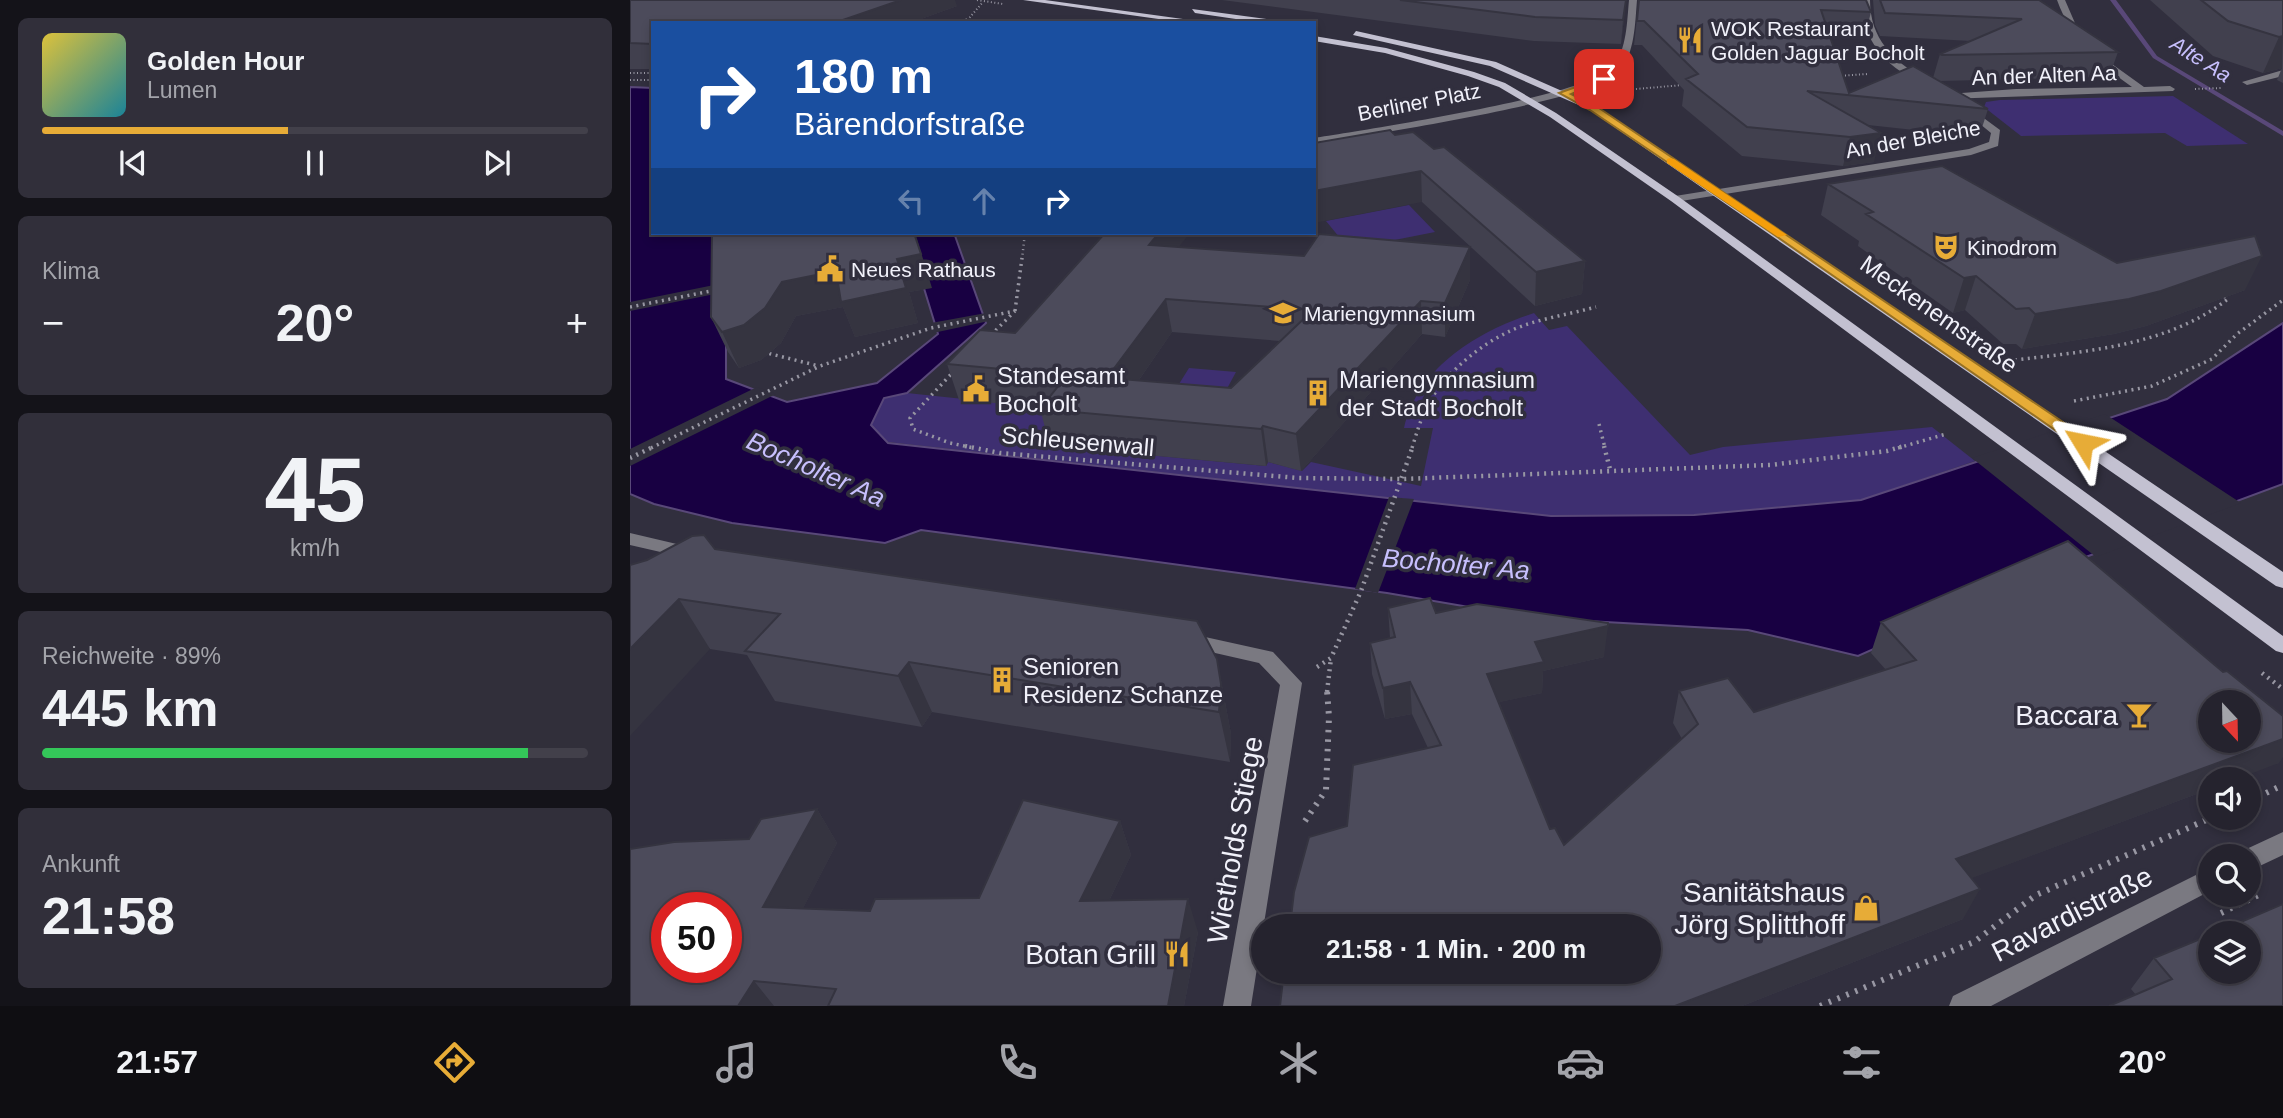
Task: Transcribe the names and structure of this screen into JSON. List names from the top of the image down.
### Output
{
  "streets": {
    "main road": ["Meckenemstraße"],
    "street": [
      "An der Alten Aa",
      "Berliner Platz",
      "An der Bleiche",
      "Wietholds Stiege",
      "Ravardistraße"
    ],
    "path": ["Schleusenwall"]
  },
  "crossings": [
    ["An der Alten Aa", "An der Bleiche"],
    ["An der Bleiche", "Meckenemstraße"]
  ],
  "water": ["Alte Aa", "Bocholter Aa"],
  "places": {
    "restaurant": ["WOK Restaurant Golden Jaguar Bocholt", "Botan Grill"],
    "theatre": ["Kinodrom"],
    "public building": ["Neues Rathaus", "Standesamt Bocholt"],
    "school or university": ["Mariengymnasium"],
    "building": ["Mariengymnasium der Stadt Bocholt", "Senioren Residenz Schanze"],
    "bar": ["Baccara"],
    "shop": ["Sanitätshaus Jörg Splitthoff"]
  },
  "north": "bottom",
  "page": {
    "turn": ["180 m", "Bärendorfstraße"],
    "song": ["Golden Hour", "Lumen"],
    "tile": [
      "Klima",
      ["45", "km/h"],
      ["Reichweite · 89%", "445 km"],
      ["Ankunft", "21:58"]
    ],
    "heat": ["−", "20°", "+"],
    "limit": "50",
    "trip": "21:58 · 1 Min. · 200 m",
    "tabs": ["21:57", "20°"]
  }
}
